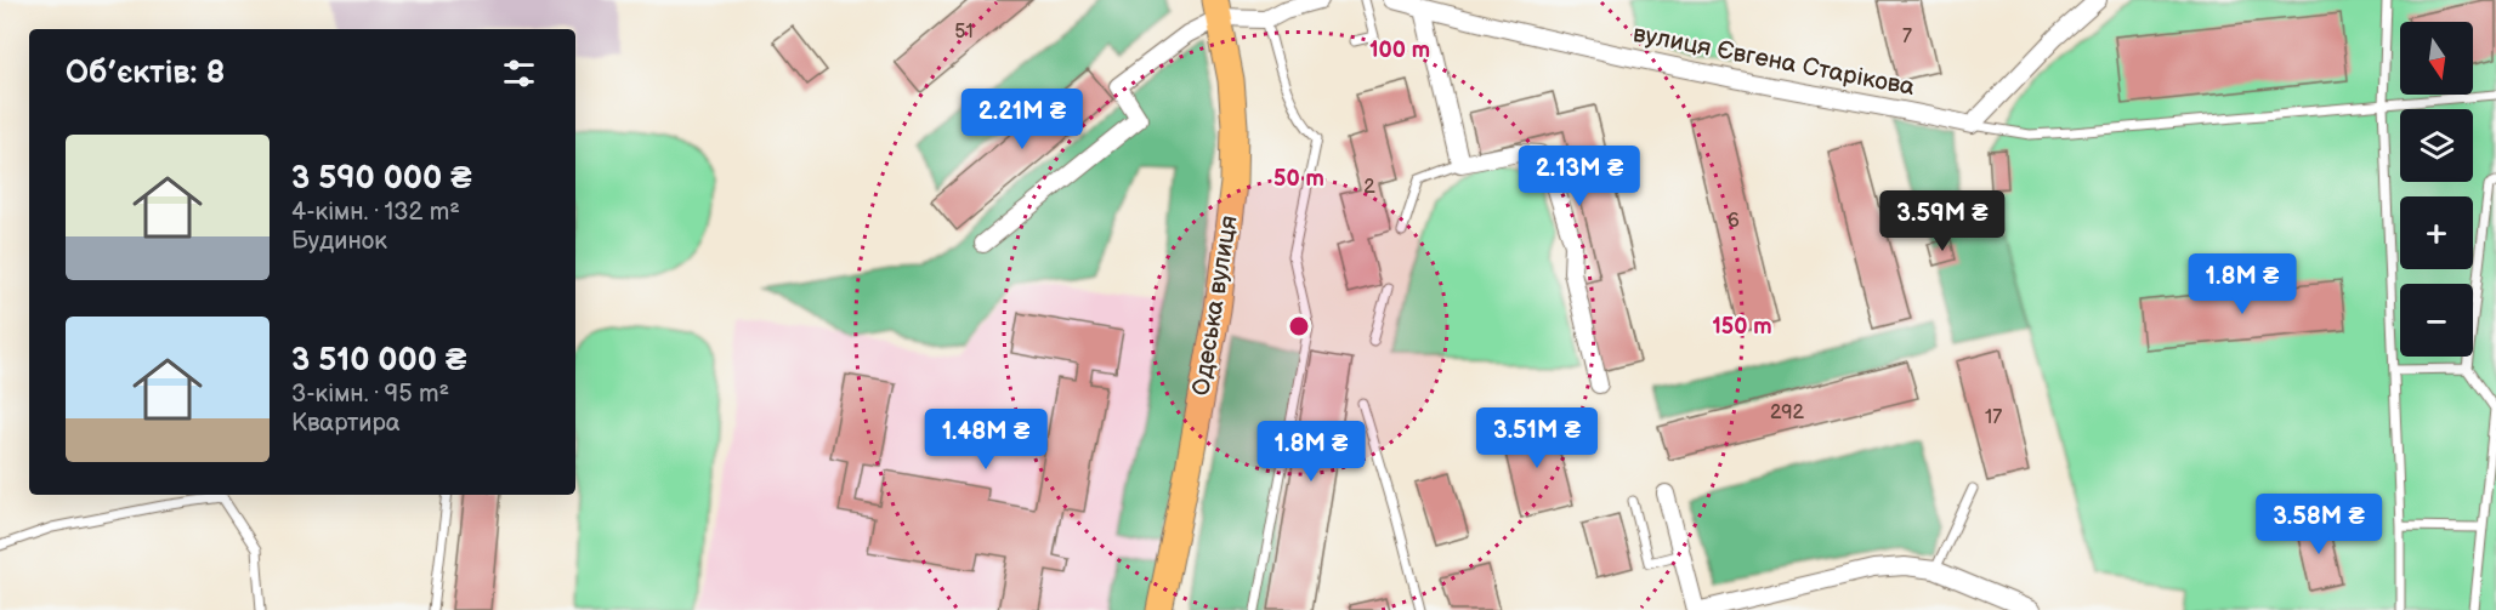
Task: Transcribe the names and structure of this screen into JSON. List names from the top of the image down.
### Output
{
  "streets": {
    "main road": ["Одеська вулиця"],
    "street": ["вулиця Євгена Старікова"]
  },
  "house_numbers": [
    "51",
    "7",
    "2",
    "6",
    "292",
    "17"
  ],
  "north": "bottom",
  "page": {
    "map_buttons": ["+", "−"],
    "heading": "Об’єктів: 8",
    "price": [
      "2.21M ₴",
      "2.13M ₴",
      "3.59M ₴",
      "1.8M ₴",
      "3.51M ₴",
      "1.48M ₴",
      "1.8M ₴",
      "3.58M ₴"
    ],
    "list": [
      {
        "name": "3 590 000 ₴",
        "note": "4-кімн. · 132 m² · Будинок"
      },
      {
        "name": "3 510 000 ₴",
        "note": "3-кімн. · 95 m² · Квартира"
      }
    ]
  },
  "rings": ["100 m", "50 m", "150 m"]
}
